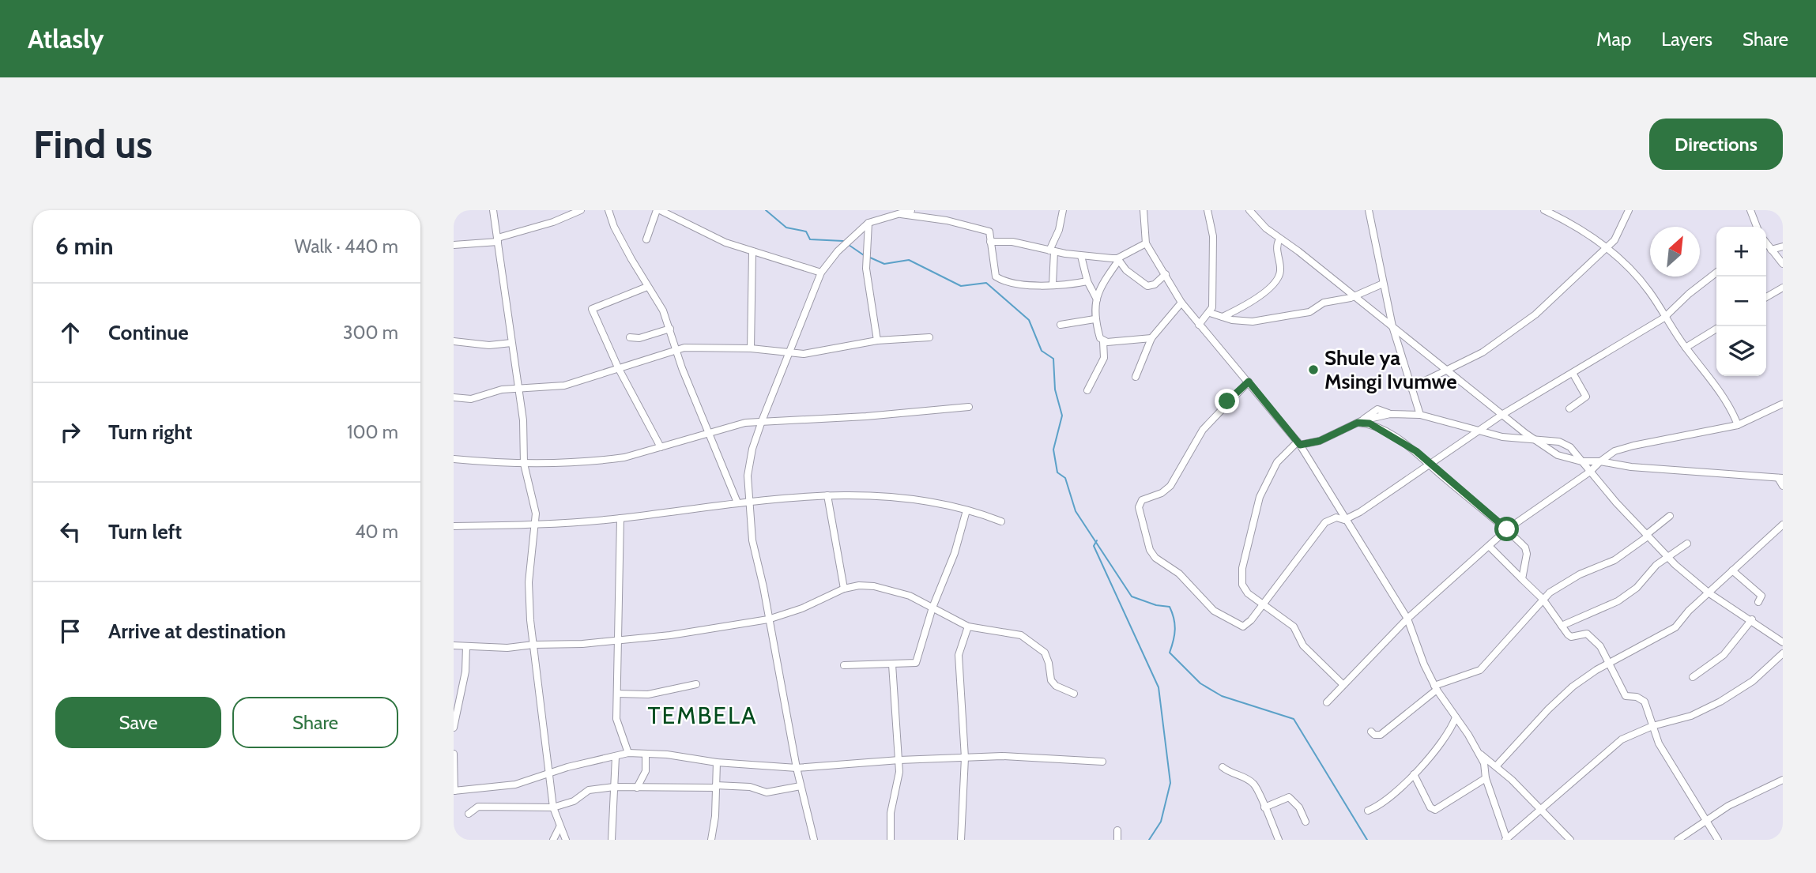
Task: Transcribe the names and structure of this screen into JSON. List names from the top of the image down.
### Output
{
  "districts": ["TEMBELA"],
  "places": ["Shule ya Msingi Ivumwe"],
  "north": "top right",
  "page": {
    "header": "Atlasly",
    "nav": ["Map", "Layers", "Share"],
    "buttons": [
      "Directions",
      ["Save", "Share"]
    ],
    "title": "Find us",
    "heading": ["6 min", "Walk · 440 m"],
    "map_buttons": ["+", "−"],
    "list": [
      ["Continue", "300 m"],
      ["Turn right", "100 m"],
      ["Turn left", "40 m"],
      "Arrive at destination"
    ]
  }
}
